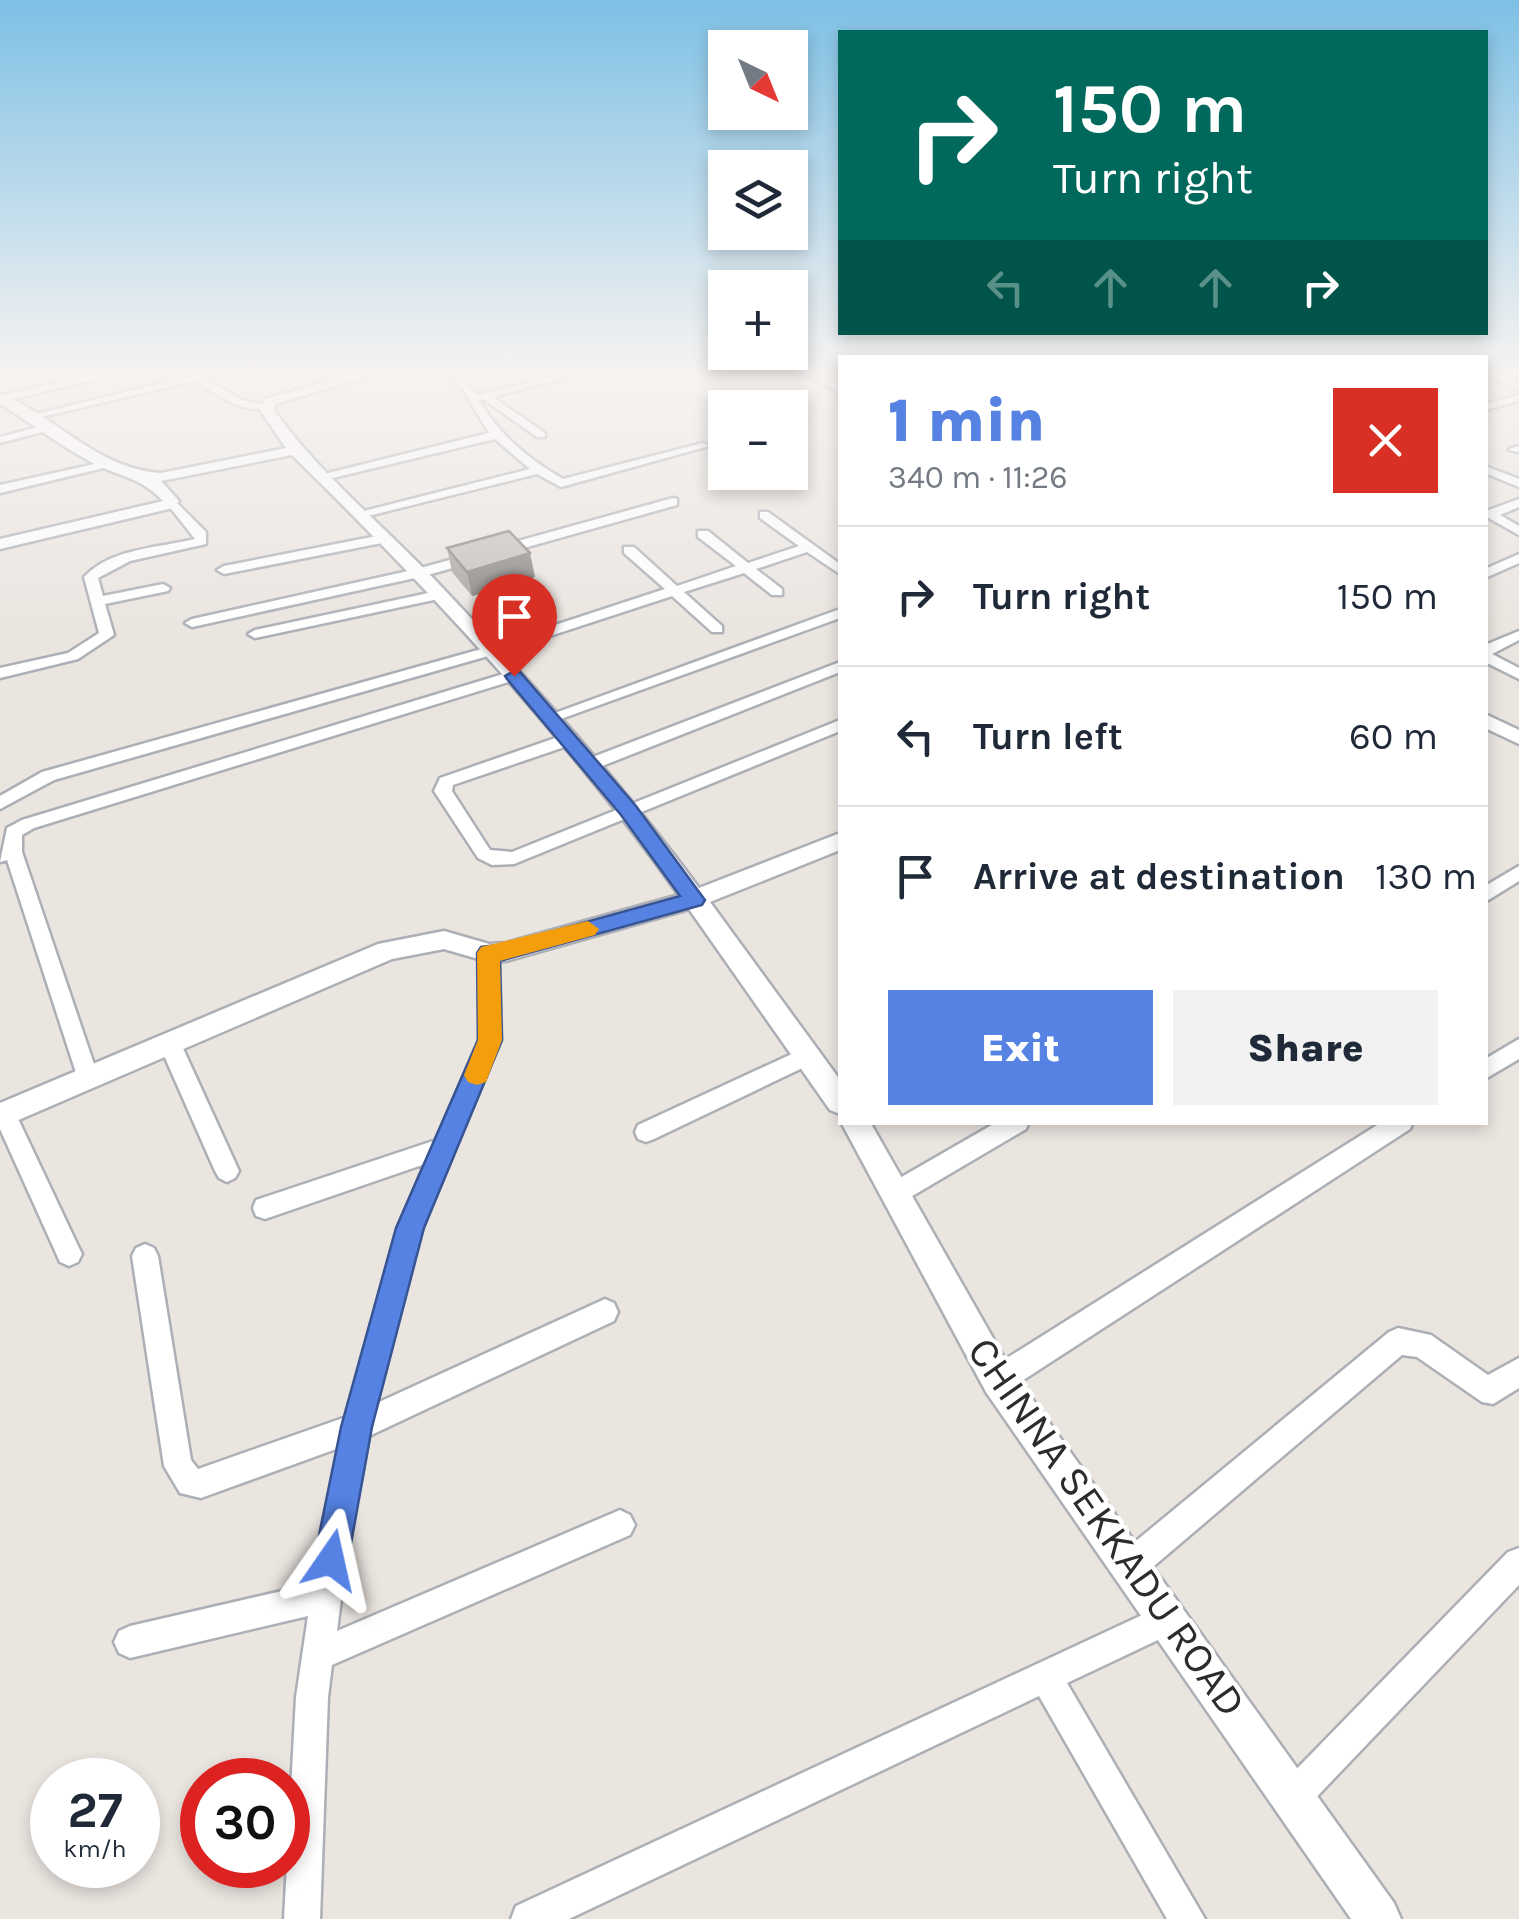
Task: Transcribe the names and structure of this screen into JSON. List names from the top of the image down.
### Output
{
  "streets": {
    "street": ["CHINNA SEKKADU ROAD"]
  },
  "north": "bottom right",
  "page": {
    "map_buttons": ["+", "−"],
    "turn": ["150 m", "Turn right"],
    "heading": ["1 min", "340 m · 11:26"],
    "list": [
      {
        "name": "Turn right",
        "value": "150 m"
      },
      {
        "name": "Turn left",
        "value": "60 m"
      },
      {
        "name": "Arrive at destination",
        "value": "130 m"
      }
    ],
    "buttons": ["Exit", "Share"],
    "speed": "27 km/h",
    "limit": "30"
  }
}
